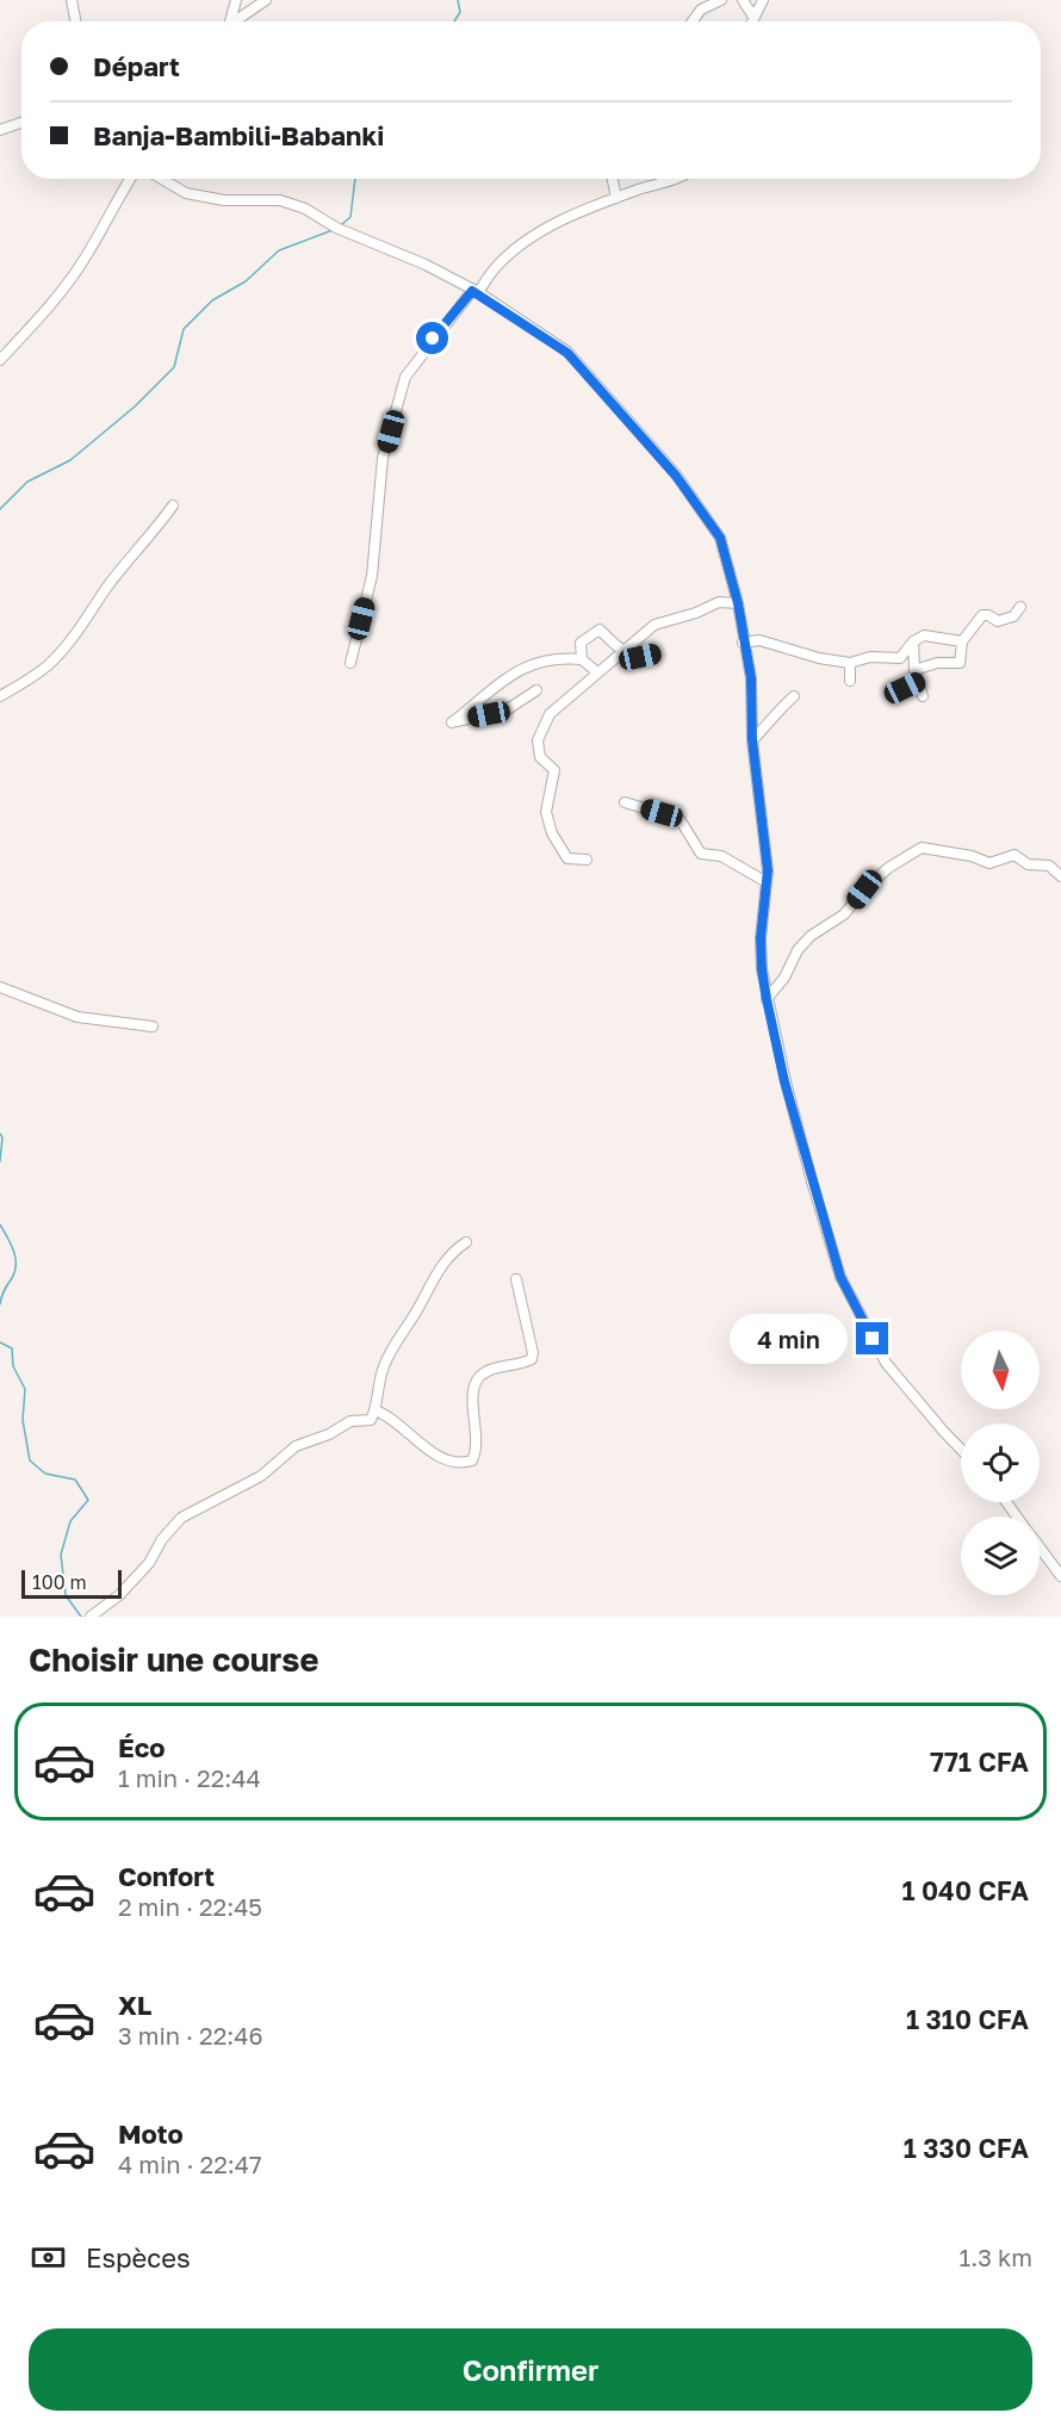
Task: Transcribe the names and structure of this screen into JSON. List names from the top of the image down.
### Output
{
  "scale_bar": "100 m",
  "north": "bottom",
  "page": {
    "banner": ["Départ", "Banja-Bambili-Babanki"],
    "bubble": "4 min",
    "scale": "100 m",
    "heading": "Choisir une course",
    "list": [
      {
        "name": "Éco",
        "note": "1 min · 22:44",
        "value": "771 CFA"
      },
      {
        "name": "Confort",
        "note": "2 min · 22:45",
        "value": "1 040 CFA"
      },
      {
        "name": "XL",
        "note": "3 min · 22:46",
        "value": "1 310 CFA"
      },
      {
        "name": "Moto",
        "note": "4 min · 22:47",
        "value": "1 330 CFA"
      }
    ],
    "pay": ["Espèces", "1.3 km"],
    "buttons": "Confirmer"
  }
}
